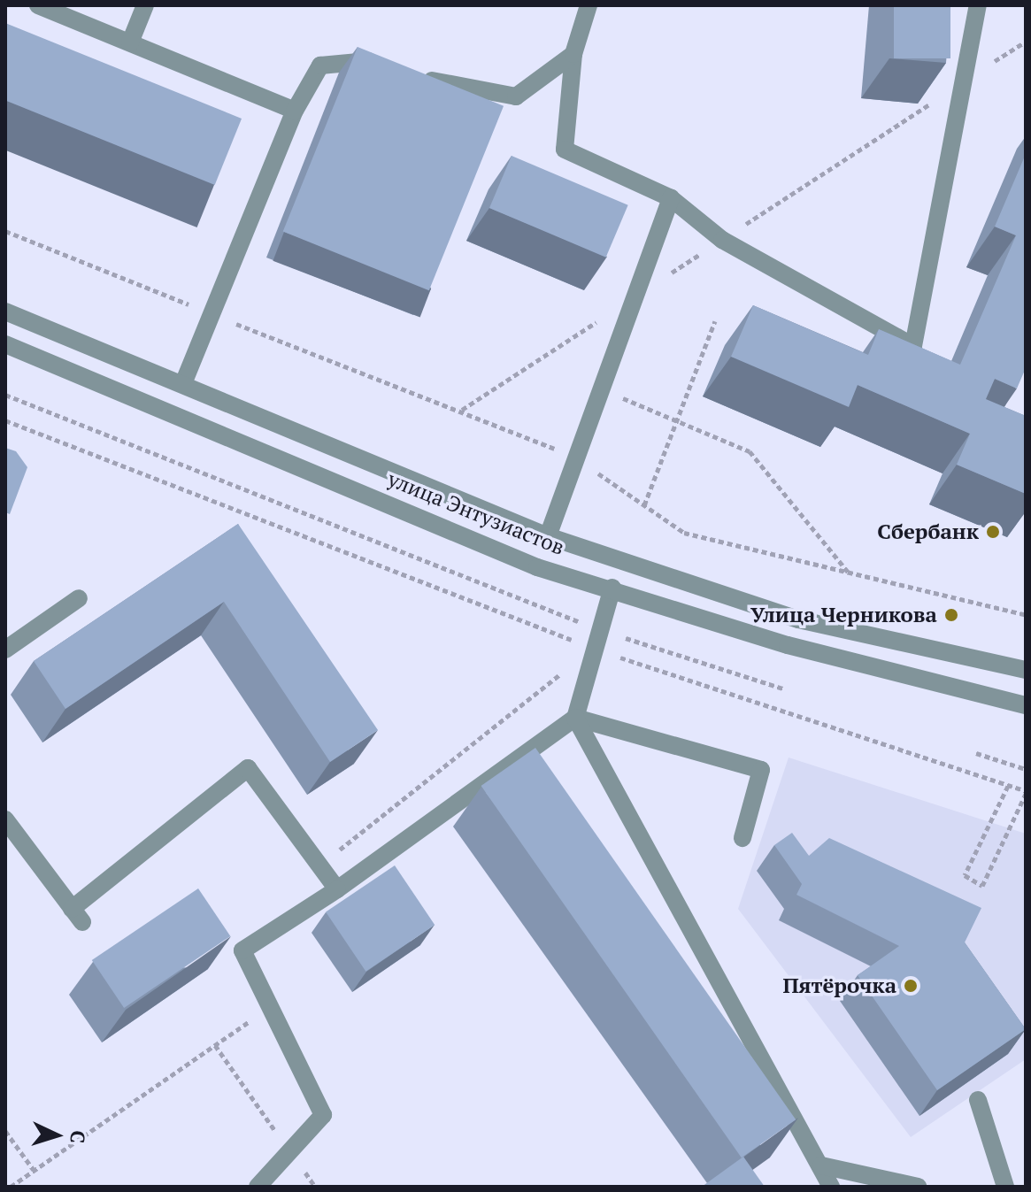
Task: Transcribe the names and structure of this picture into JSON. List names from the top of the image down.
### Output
{
  "streets": {
    "street": ["улица Энтузиастов"]
  },
  "places": ["Сбербанк", "Улица Черникова", "Пятёрочка"],
  "north": "right"
}
